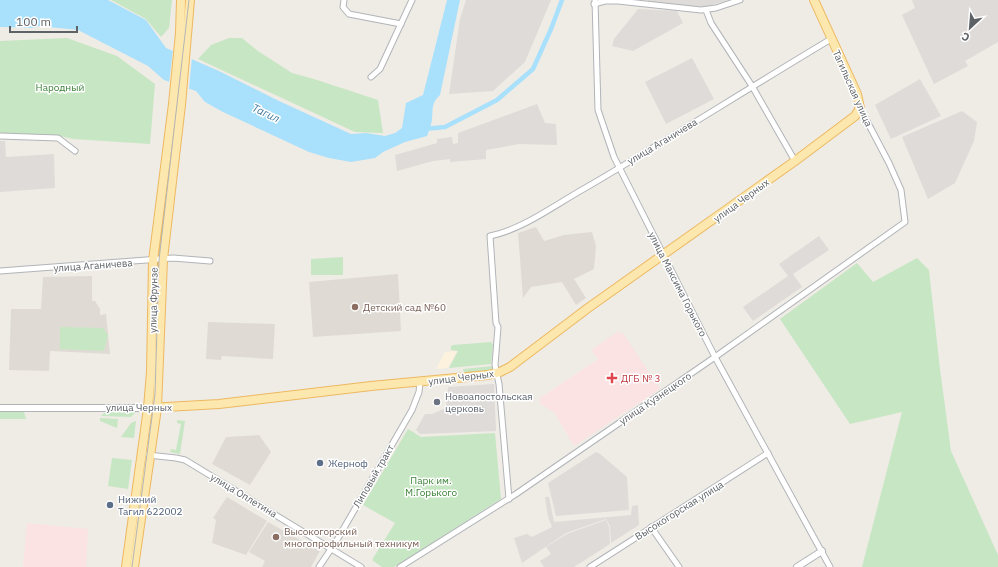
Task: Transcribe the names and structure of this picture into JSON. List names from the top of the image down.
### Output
{
  "streets": {
    "main road": ["Тагильская улица", "улица Черных", "улица Фрунзе"],
    "street": [
      "улица Аганичева",
      "улица Максима Горького",
      "улица Кузнецкого",
      "Липовый тракт",
      "улица Оплетина",
      "Высокогорская улица"
    ]
  },
  "crossings": [
    ["Тагильская улица", "улица Аганичева"],
    ["Тагильская улица", "улица Черных"],
    ["Тагильская улица", "улица Кузнецкого"],
    ["улица Аганичева", "улица Черных"],
    ["улица Аганичева", "улица Максима Горького"],
    ["улица Аганичева", "улица Фрунзе"],
    ["улица Черных", "улица Максима Горького"],
    ["улица Черных", "улица Фрунзе"],
    ["улица Черных", "Липовый тракт"],
    ["улица Максима Горького", "улица Кузнецкого"],
    ["улица Максима Горького", "Высокогорская улица"],
    ["улица Фрунзе", "улица Оплетина"],
    ["Липовый тракт", "улица Оплетина"]
  ],
  "water": ["Тагил"],
  "parks": ["Народный", "Парк им. М.Горького"],
  "places": {
    "other": [
      "Детский сад №60",
      "Новоапостольская церковь",
      "Жерноф",
      "Нижний Тагил 622002",
      "Высокогорский многопрофильный техникум"
    ],
    "health": ["ДГБ № 3"]
  },
  "scale_bar": "100 m",
  "north": "bottom left"
}
